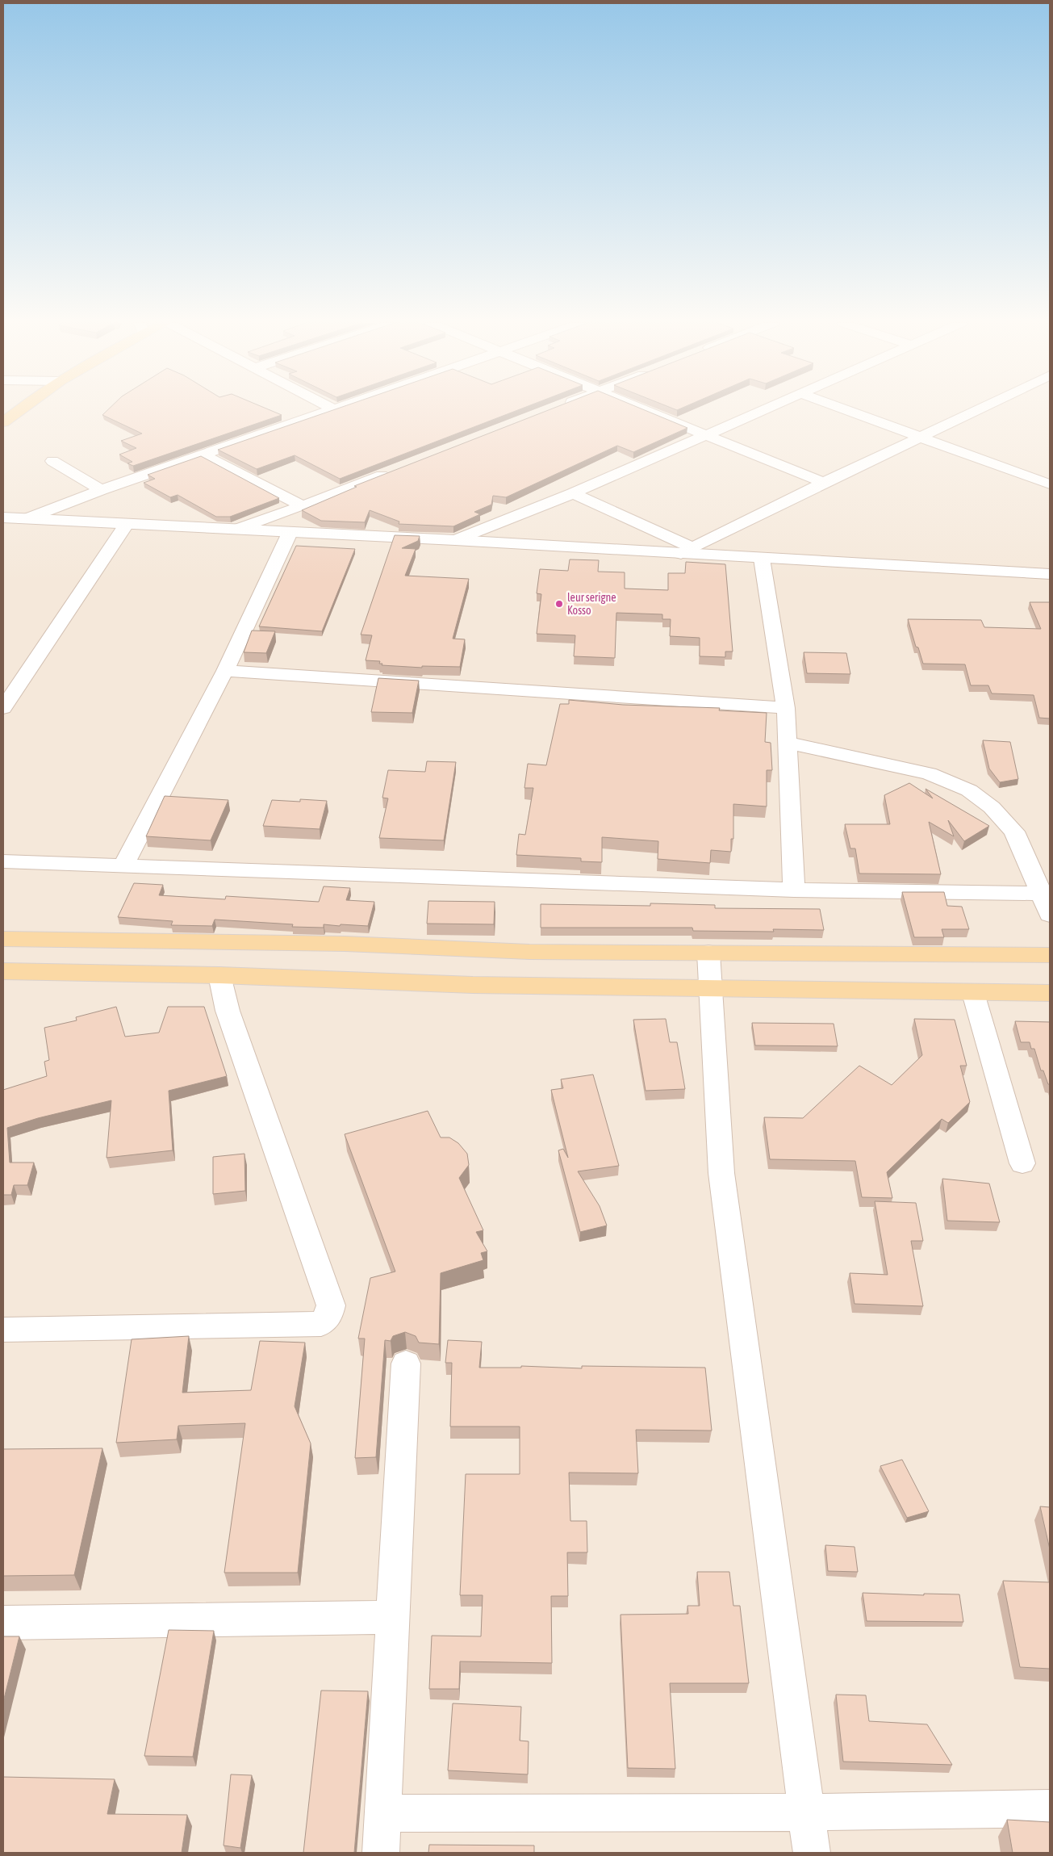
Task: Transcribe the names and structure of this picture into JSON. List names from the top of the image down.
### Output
{
  "places": ["leur serigne Kosso"]
}
